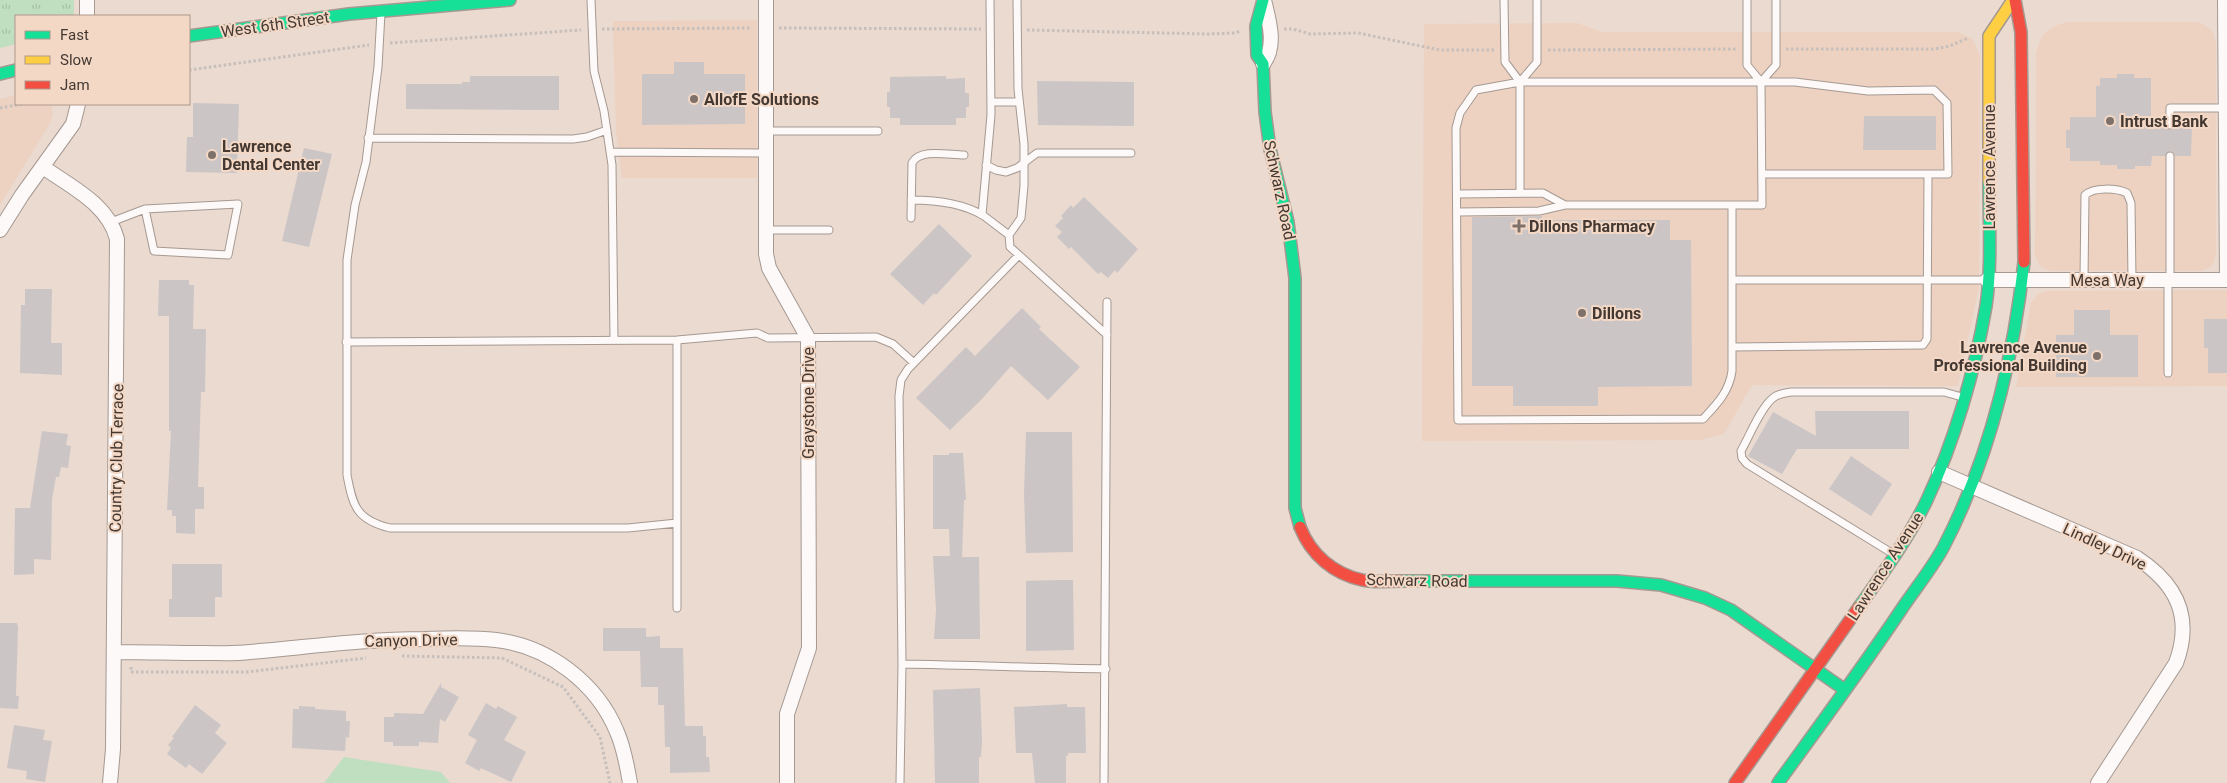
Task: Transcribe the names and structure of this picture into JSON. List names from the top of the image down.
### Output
{
  "streets": {
    "street": [
      "West 6th Street",
      "Lawrence Avenue",
      "Schwarz Road",
      "Mesa Way",
      "Graystone Drive",
      "Country Club Terrace",
      "Lindley Drive",
      "Canyon Drive"
    ]
  },
  "crossings": [
    ["Lawrence Avenue", "Schwarz Road"],
    ["Lawrence Avenue", "Mesa Way"],
    ["Lawrence Avenue", "Lindley Drive"],
    ["Country Club Terrace", "Canyon Drive"]
  ],
  "places": {
    "other": [
      "AllofE Solutions",
      "Intrust Bank",
      "Lawrence Dental Center",
      "Dillons",
      "Lawrence Avenue Professional Building"
    ],
    "health": ["Dillons Pharmacy"]
  },
  "legend": ["Fast", "Slow", "Jam"]
}
